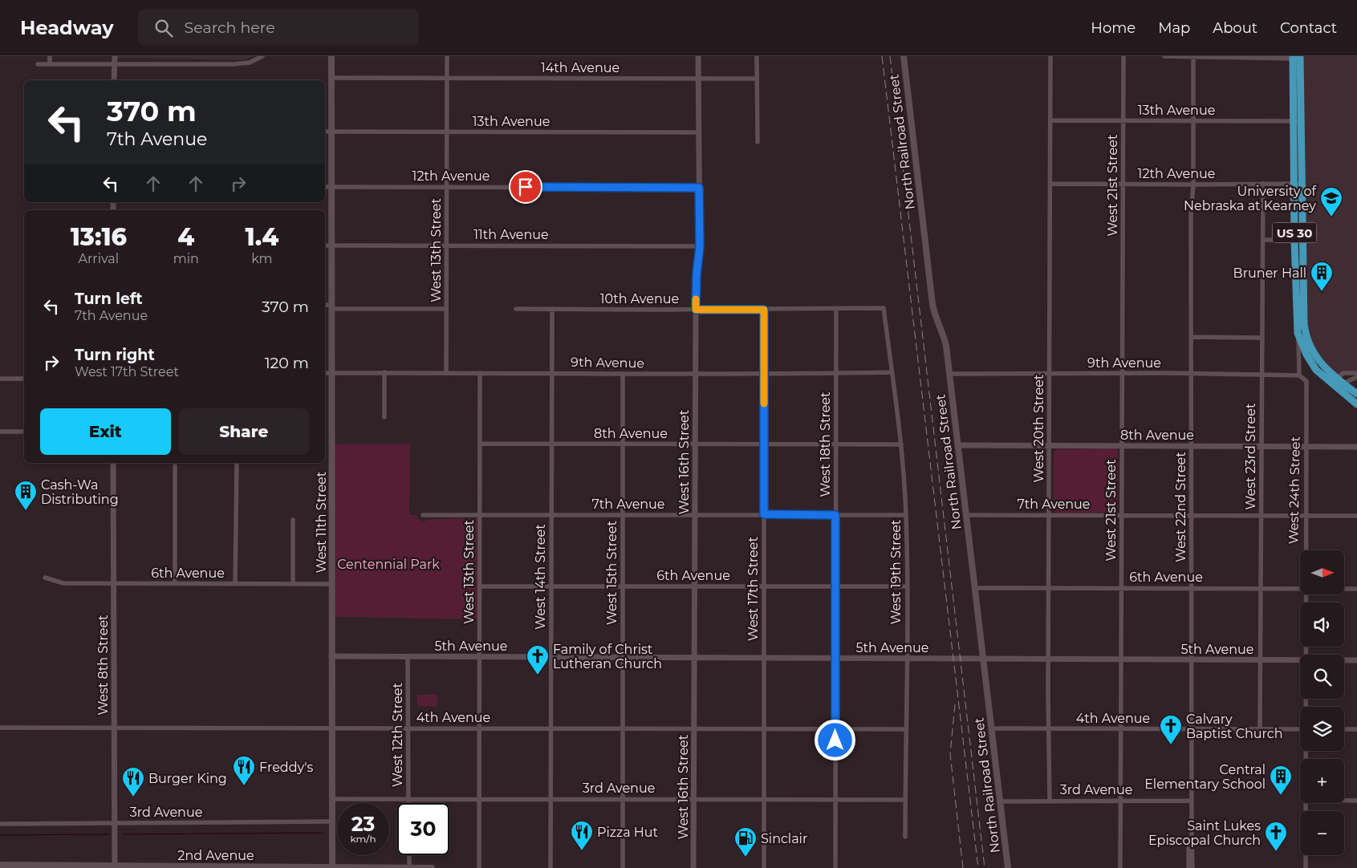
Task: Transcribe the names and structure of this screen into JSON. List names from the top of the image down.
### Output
{
  "streets": {
    "main road": [
      "North Railroad Street",
      "US 30",
      "West 24th Street",
      "West 11th Street",
      "2nd Avenue"
    ],
    "street": [
      "14th Avenue",
      "13th Avenue",
      "12th Avenue",
      "West 21st Street",
      "11th Avenue",
      "West 13th Street",
      "10th Avenue",
      "9th Avenue",
      "West 20th Street",
      "8th Avenue",
      "West 18th Street",
      "West 23rd Street",
      "West 16th Street",
      "7th Avenue",
      "West 22nd Street",
      "West 19th Street",
      "6th Avenue",
      "West 15th Street",
      "West 14th Street",
      "West 17th Street",
      "5th Avenue",
      "West 8th Street",
      "4th Avenue",
      "West 12th Street",
      "3rd Avenue"
    ]
  },
  "crossings": [
    ["14th Avenue", "West 13th Street"],
    ["14th Avenue", "West 16th Street"],
    ["14th Avenue", "West 11th Street"],
    ["13th Avenue", "West 21st Street"],
    ["13th Avenue", "West 13th Street"],
    ["13th Avenue", "West 20th Street"],
    ["13th Avenue", "West 16th Street"],
    ["13th Avenue", "West 24th Street"],
    ["13th Avenue", "West 22nd Street"],
    ["13th Avenue", "West 11th Street"],
    ["North Railroad Street", "9th Avenue"],
    ["North Railroad Street", "8th Avenue"],
    ["North Railroad Street", "7th Avenue"],
    ["North Railroad Street", "6th Avenue"],
    ["North Railroad Street", "5th Avenue"],
    ["North Railroad Street", "4th Avenue"],
    ["North Railroad Street", "3rd Avenue"],
    ["12th Avenue", "West 21st Street"],
    ["12th Avenue", "West 13th Street"],
    ["12th Avenue", "West 20th Street"],
    ["12th Avenue", "West 23rd Street"],
    ["12th Avenue", "West 16th Street"],
    ["12th Avenue", "West 24th Street"],
    ["12th Avenue", "West 22nd Street"],
    ["12th Avenue", "West 11th Street"],
    ["West 21st Street", "9th Avenue"],
    ["West 21st Street", "8th Avenue"],
    ["West 21st Street", "7th Avenue"],
    ["West 21st Street", "6th Avenue"],
    ["West 21st Street", "5th Avenue"],
    ["West 21st Street", "4th Avenue"],
    ["West 21st Street", "3rd Avenue"],
    ["11th Avenue", "West 13th Street"],
    ["11th Avenue", "West 16th Street"],
    ["11th Avenue", "West 11th Street"],
    ["West 13th Street", "9th Avenue"],
    ["West 13th Street", "8th Avenue"],
    ["West 13th Street", "7th Avenue"],
    ["West 13th Street", "6th Avenue"],
    ["West 13th Street", "5th Avenue"],
    ["West 13th Street", "4th Avenue"],
    ["West 13th Street", "3rd Avenue"],
    ["10th Avenue", "West 18th Street"],
    ["10th Avenue", "West 16th Street"],
    ["10th Avenue", "West 19th Street"],
    ["10th Avenue", "West 14th Street"],
    ["10th Avenue", "West 17th Street"],
    ["9th Avenue", "West 20th Street"],
    ["9th Avenue", "West 18th Street"],
    ["9th Avenue", "West 23rd Street"],
    ["9th Avenue", "West 16th Street"],
    ["9th Avenue", "West 24th Street"],
    ["9th Avenue", "West 22nd Street"],
    ["9th Avenue", "West 11th Street"],
    ["9th Avenue", "West 19th Street"],
    ["9th Avenue", "West 15th Street"],
    ["9th Avenue", "West 14th Street"],
    ["9th Avenue", "West 17th Street"],
    ["West 20th Street", "8th Avenue"],
    ["West 20th Street", "7th Avenue"],
    ["West 20th Street", "6th Avenue"],
    ["West 20th Street", "5th Avenue"],
    ["West 20th Street", "4th Avenue"],
    ["West 20th Street", "3rd Avenue"],
    ["8th Avenue", "West 18th Street"],
    ["8th Avenue", "West 23rd Street"],
    ["8th Avenue", "West 16th Street"],
    ["8th Avenue", "West 24th Street"],
    ["8th Avenue", "West 22nd Street"],
    ["8th Avenue", "West 19th Street"],
    ["8th Avenue", "West 15th Street"],
    ["8th Avenue", "West 14th Street"],
    ["8th Avenue", "West 17th Street"],
    ["West 18th Street", "7th Avenue"],
    ["West 18th Street", "6th Avenue"],
    ["West 18th Street", "5th Avenue"],
    ["West 18th Street", "4th Avenue"],
    ["West 18th Street", "3rd Avenue"],
    ["West 23rd Street", "7th Avenue"],
    ["West 23rd Street", "6th Avenue"],
    ["West 23rd Street", "5th Avenue"],
    ["West 23rd Street", "4th Avenue"],
    ["West 16th Street", "7th Avenue"],
    ["West 16th Street", "6th Avenue"],
    ["West 16th Street", "5th Avenue"],
    ["West 16th Street", "4th Avenue"],
    ["West 16th Street", "3rd Avenue"],
    ["West 24th Street", "7th Avenue"],
    ["7th Avenue", "West 22nd Street"],
    ["7th Avenue", "West 19th Street"],
    ["7th Avenue", "West 15th Street"],
    ["7th Avenue", "West 14th Street"],
    ["7th Avenue", "West 17th Street"],
    ["West 22nd Street", "6th Avenue"],
    ["West 22nd Street", "5th Avenue"],
    ["West 22nd Street", "4th Avenue"],
    ["West 22nd Street", "3rd Avenue"],
    ["West 11th Street", "6th Avenue"],
    ["West 11th Street", "5th Avenue"],
    ["West 11th Street", "4th Avenue"],
    ["West 11th Street", "3rd Avenue"],
    ["West 11th Street", "2nd Avenue"],
    ["West 19th Street", "6th Avenue"],
    ["West 19th Street", "5th Avenue"],
    ["West 19th Street", "4th Avenue"],
    ["West 19th Street", "3rd Avenue"],
    ["6th Avenue", "West 15th Street"],
    ["6th Avenue", "West 14th Street"],
    ["6th Avenue", "West 17th Street"],
    ["6th Avenue", "West 8th Street"],
    ["West 15th Street", "5th Avenue"],
    ["West 15th Street", "4th Avenue"],
    ["West 15th Street", "3rd Avenue"],
    ["West 14th Street", "5th Avenue"],
    ["West 14th Street", "4th Avenue"],
    ["West 14th Street", "3rd Avenue"],
    ["West 17th Street", "5th Avenue"],
    ["West 17th Street", "4th Avenue"],
    ["West 17th Street", "3rd Avenue"],
    ["5th Avenue", "West 12th Street"],
    ["West 8th Street", "4th Avenue"],
    ["West 8th Street", "3rd Avenue"],
    ["West 8th Street", "2nd Avenue"],
    ["4th Avenue", "West 12th Street"],
    ["West 12th Street", "3rd Avenue"]
  ],
  "parks": ["Centennial Park"],
  "places": {
    "school or university": ["University of Nebraska at Kearney"],
    "building": ["Bruner Hall", "Cash-Wa Distributing", "Central Elementary School"],
    "church": ["Family of Christ Lutheran Church", "Calvary Baptist Church", "Saint Lukes Episcopal Church"],
    "restaurant": ["Freddy's", "Burger King", "Pizza Hut"],
    "fuel station": ["Sinclair"]
  },
  "north": "right",
  "page": {
    "header": "Headway",
    "search": "Search here",
    "nav": [
      "Home",
      "Map",
      "About",
      "Contact"
    ],
    "turn": ["370 m", "7th Avenue"],
    "eta": [
      "13:16",
      "Arrival",
      "4",
      "min",
      "1.4",
      "km"
    ],
    "list": [
      {
        "name": "Turn left",
        "note": "7th Avenue",
        "value": "370 m"
      },
      {
        "name": "Turn right",
        "note": "West 17th Street",
        "value": "120 m"
      }
    ],
    "buttons": ["Exit", "Share"],
    "map_buttons": ["+", "−"],
    "speed": "23 km/h",
    "limit": "30"
  }
}
